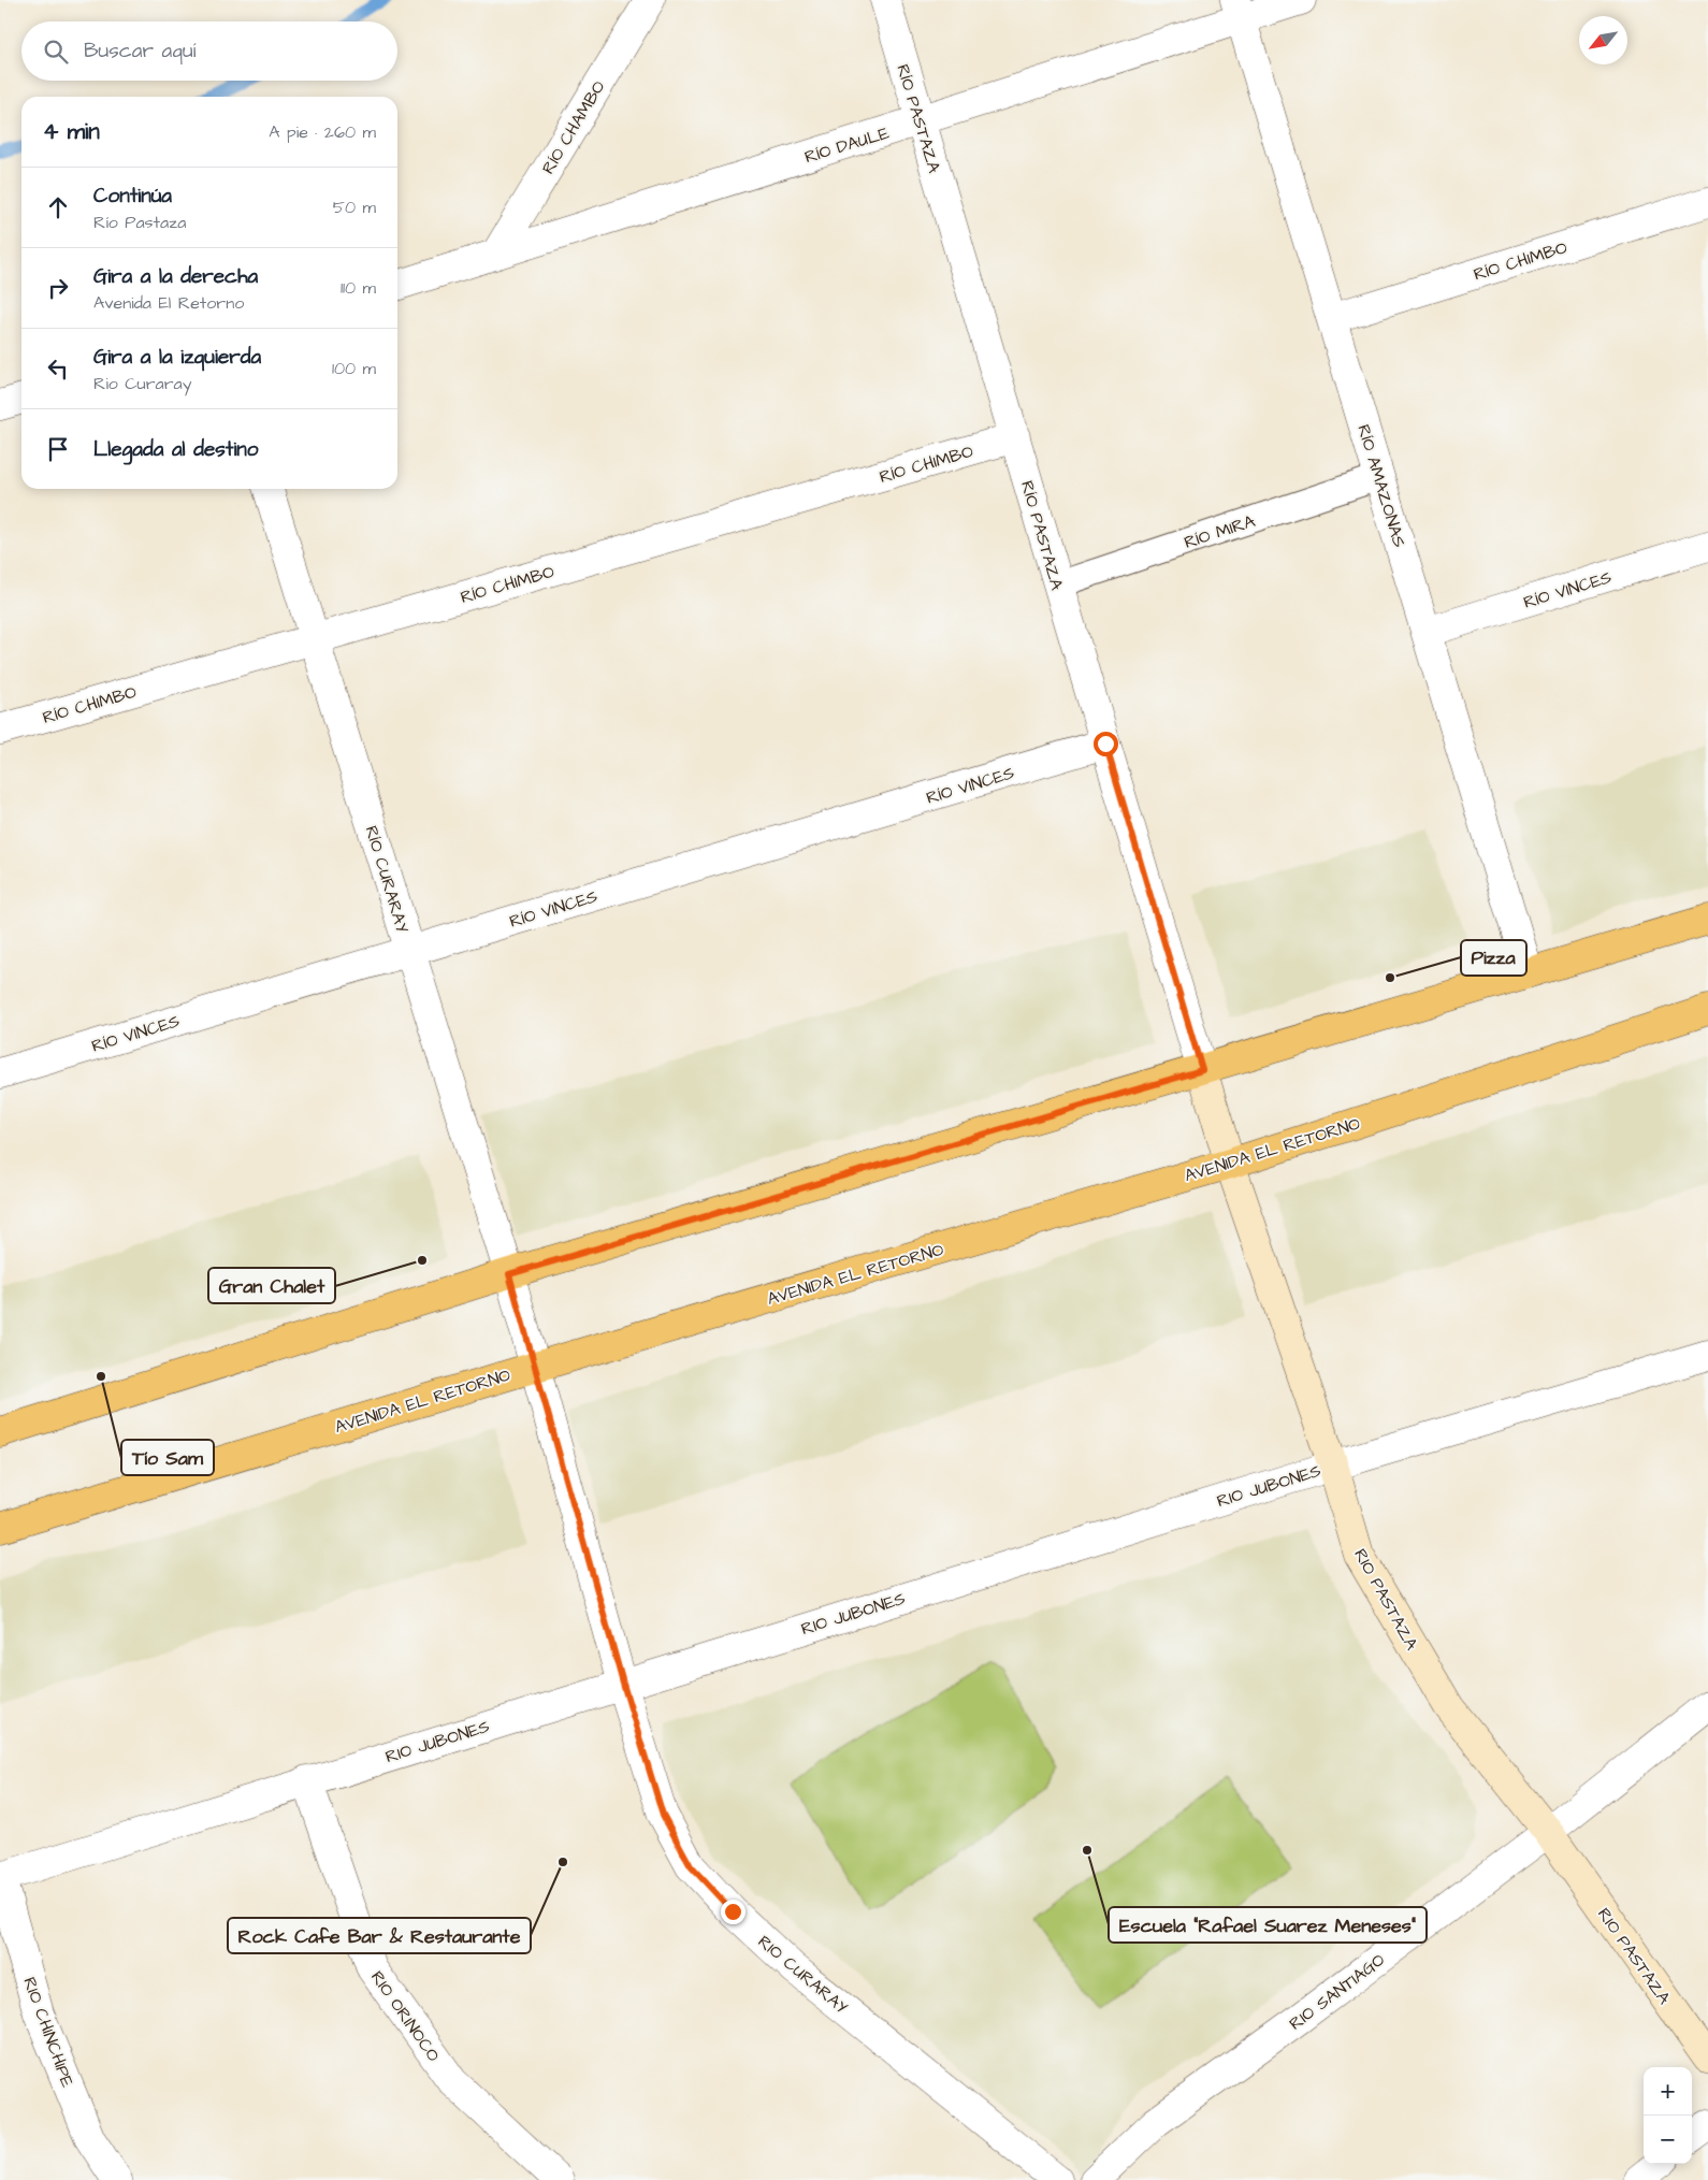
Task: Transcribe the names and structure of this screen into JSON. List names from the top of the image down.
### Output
{
  "streets": {
    "main road": ["AVENIDA EL RETORNO"],
    "street": [
      "RÍO PASTAZA",
      "RÍO CHAMBO",
      "RÍO DAULE",
      "RÍO CHIMBO",
      "RÍO AMAZONAS",
      "RÍO VINCES",
      "RÍO CURARAY",
      "RIO JUBONES",
      "RIO PASTAZA",
      "RIO CURARAY",
      "RIO SANTIAGO",
      "RIO ORINOCO",
      "RIO CHINCHIPE"
    ],
    "lane": ["RÍO MIRA"]
  },
  "crossings": [
    ["RÍO PASTAZA", "RÍO DAULE"],
    ["RÍO PASTAZA", "RÍO CHIMBO"],
    ["RÍO PASTAZA", "RÍO MIRA"],
    ["RÍO PASTAZA", "RÍO VINCES"],
    ["RÍO PASTAZA", "RIO PASTAZA"],
    ["RÍO CHAMBO", "RÍO DAULE"],
    ["RÍO DAULE", "RÍO AMAZONAS"],
    ["RÍO CHIMBO", "RÍO AMAZONAS"],
    ["RÍO CHIMBO", "RÍO CURARAY"],
    ["RÍO AMAZONAS", "RÍO MIRA"],
    ["RÍO AMAZONAS", "RÍO VINCES"],
    ["RÍO VINCES", "RÍO CURARAY"],
    ["RÍO CURARAY", "RIO CURARAY"],
    ["AVENIDA EL RETORNO", "RIO PASTAZA"],
    ["AVENIDA EL RETORNO", "RIO CURARAY"],
    ["RIO JUBONES", "RIO PASTAZA"],
    ["RIO JUBONES", "RIO CURARAY"],
    ["RIO JUBONES", "RIO ORINOCO"],
    ["RIO JUBONES", "RIO CHINCHIPE"],
    ["RIO PASTAZA", "RIO SANTIAGO"]
  ],
  "places": [
    "Pizza",
    "Gran Chalet",
    "Tío Sam",
    "Escuela \"Rafael Suarez Meneses\"",
    "Rock Cafe Bar & Restaurante"
  ],
  "north": "bottom left",
  "page": {
    "search": "Buscar aquí",
    "heading": ["4 min", "A pie · 260 m"],
    "list": [
      ["Continúa", "Río Pastaza", "50 m"],
      ["Gira a la derecha", "Avenida El Retorno", "110 m"],
      ["Gira a la izquierda", "Rio Curaray", "100 m"],
      "Llegada al destino"
    ],
    "map_buttons": ["+", "−"]
  }
}
